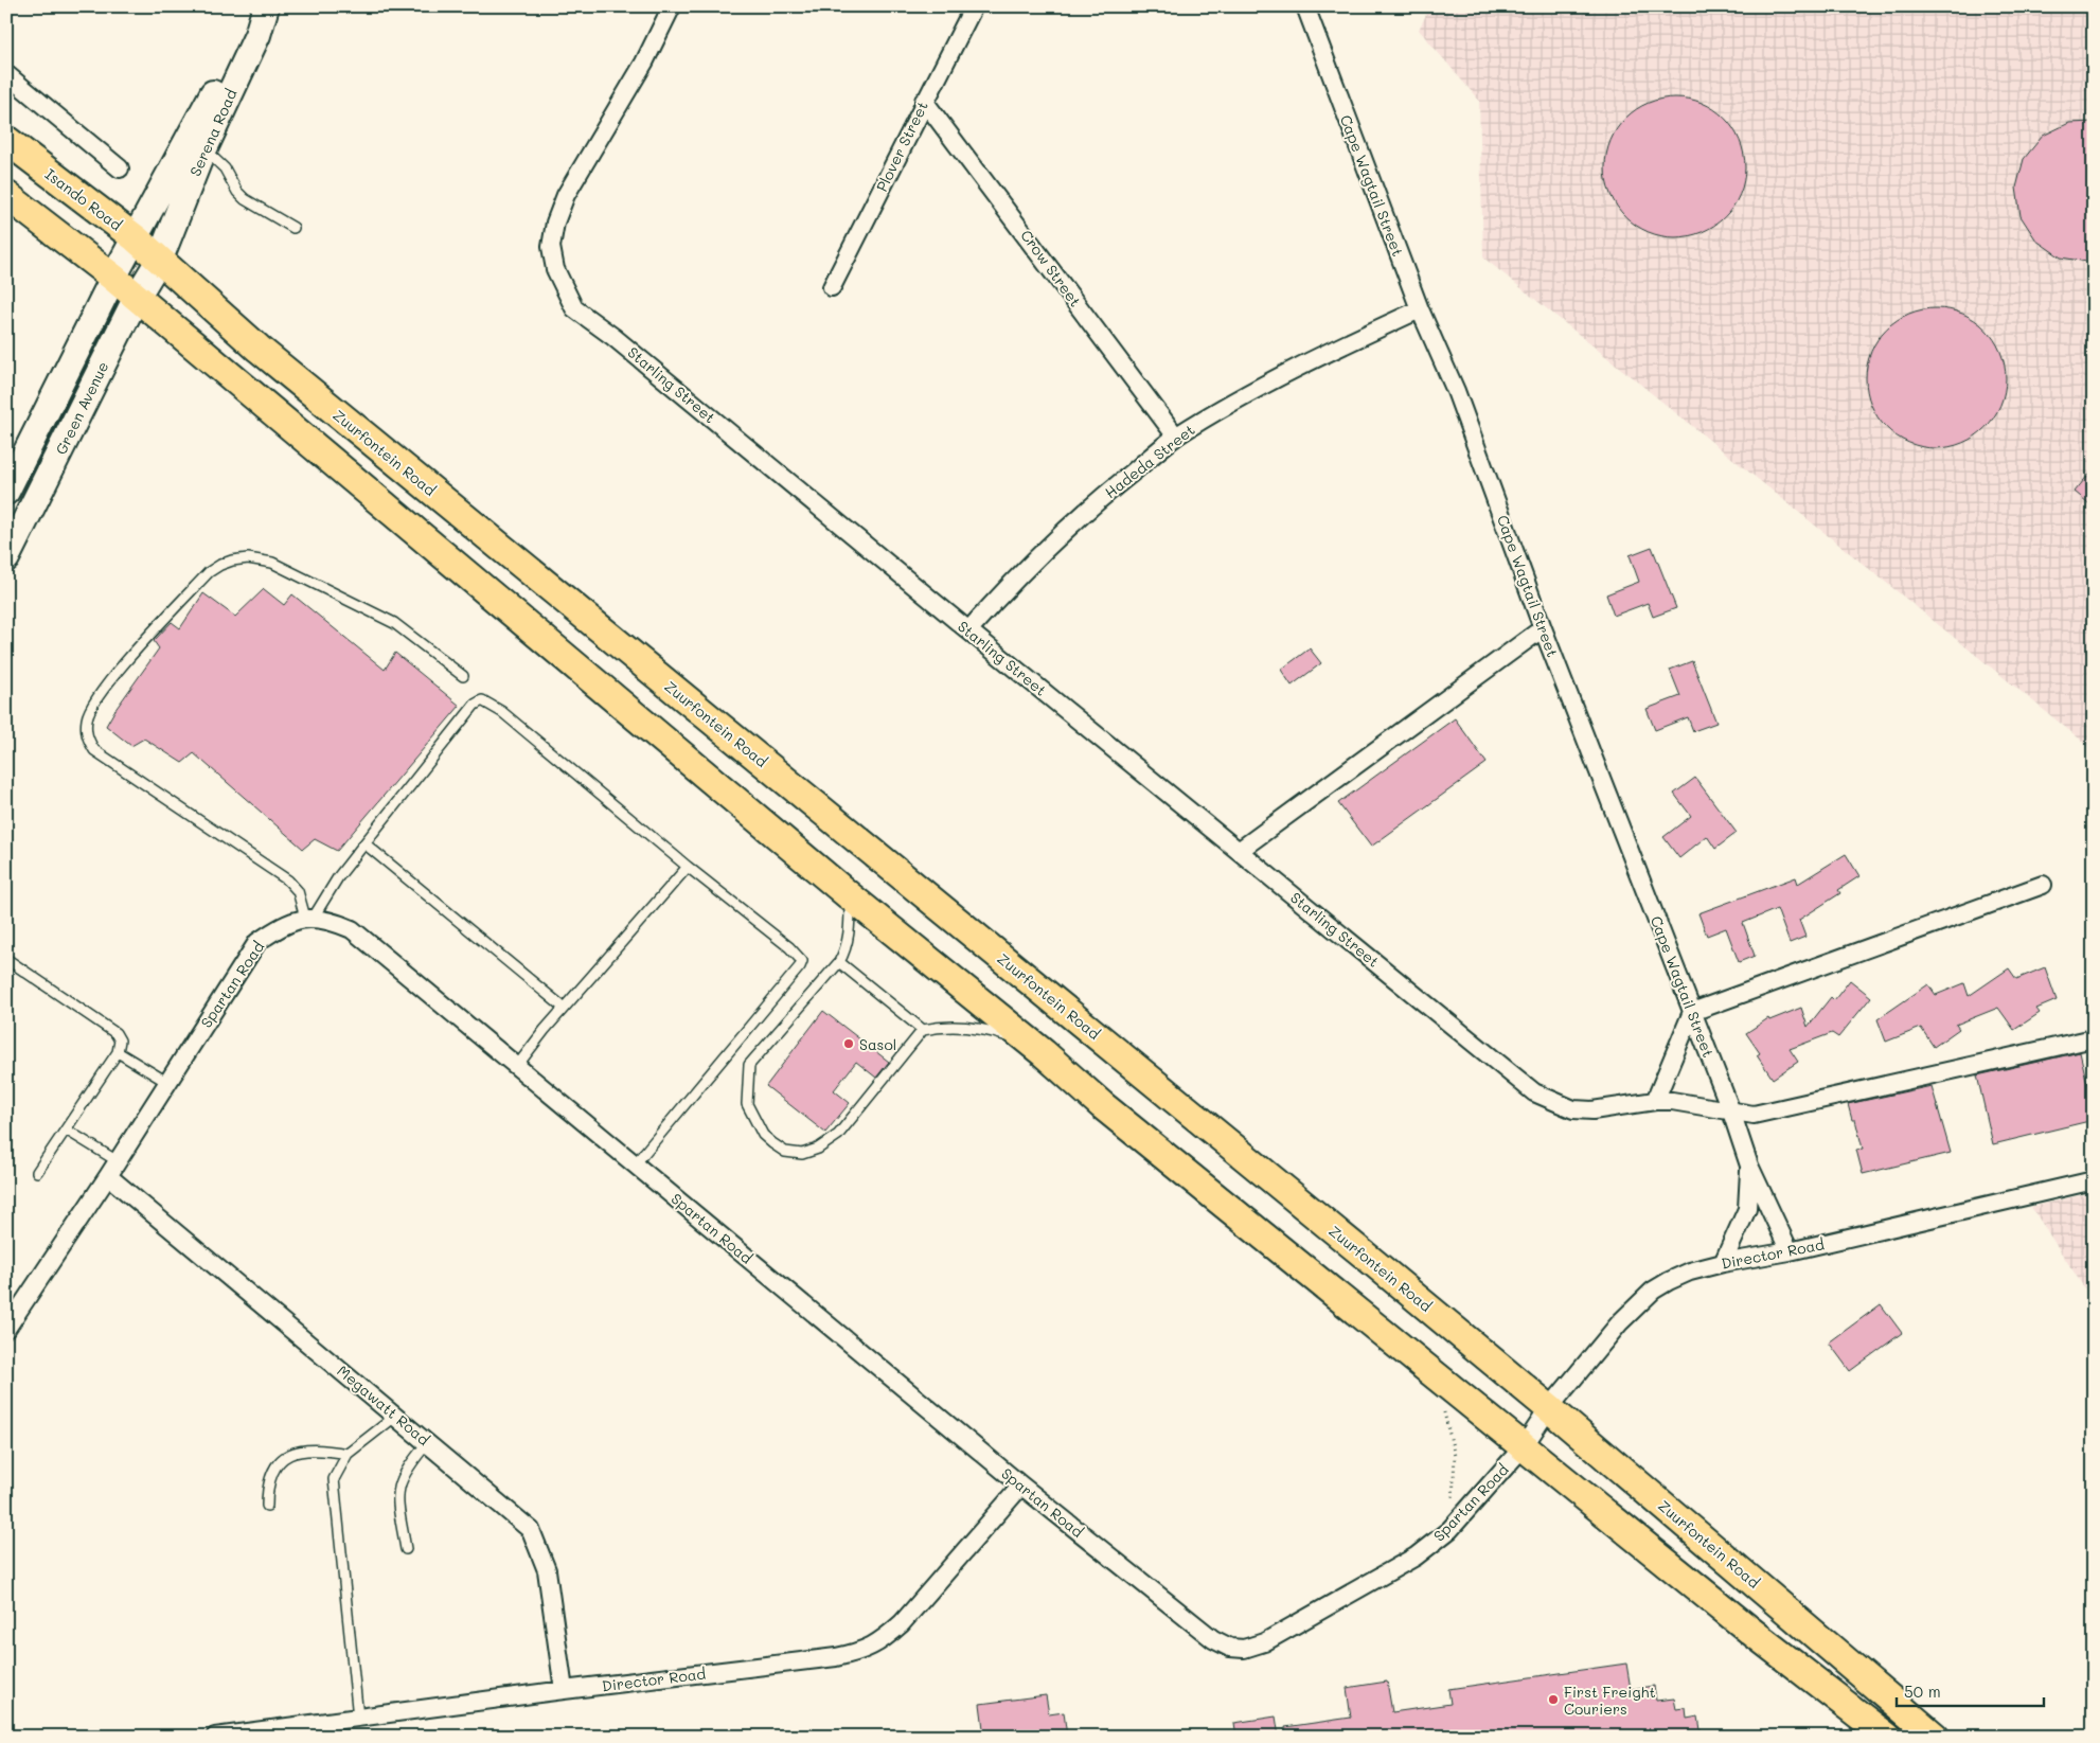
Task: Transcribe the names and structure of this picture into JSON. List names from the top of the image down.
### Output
{
  "streets": {
    "main road": [
      "Serena Road",
      "Isando Road",
      "Green Avenue",
      "Zuurfontein Road"
    ],
    "street": [
      "Plover Street",
      "Cape Wagtail Street",
      "Crow Street",
      "Starling Street",
      "Hadeda Street",
      "Spartan Road",
      "Director Road",
      "Megawatt Road"
    ]
  },
  "crossings": [
    ["Serena Road", "Isando Road"],
    ["Serena Road", "Green Avenue"],
    ["Serena Road", "Zuurfontein Road"],
    ["Plover Street", "Crow Street"],
    ["Cape Wagtail Street", "Starling Street"],
    ["Cape Wagtail Street", "Hadeda Street"],
    ["Isando Road", "Green Avenue"],
    ["Isando Road", "Zuurfontein Road"],
    ["Crow Street", "Hadeda Street"],
    ["Starling Street", "Hadeda Street"],
    ["Green Avenue", "Zuurfontein Road"],
    ["Zuurfontein Road", "Director Road"],
    ["Spartan Road", "Director Road"],
    ["Spartan Road", "Megawatt Road"],
    ["Director Road", "Megawatt Road"]
  ],
  "places": ["Sasol", "First Freight Couriers"],
  "scale_bar": "50 m"
}
